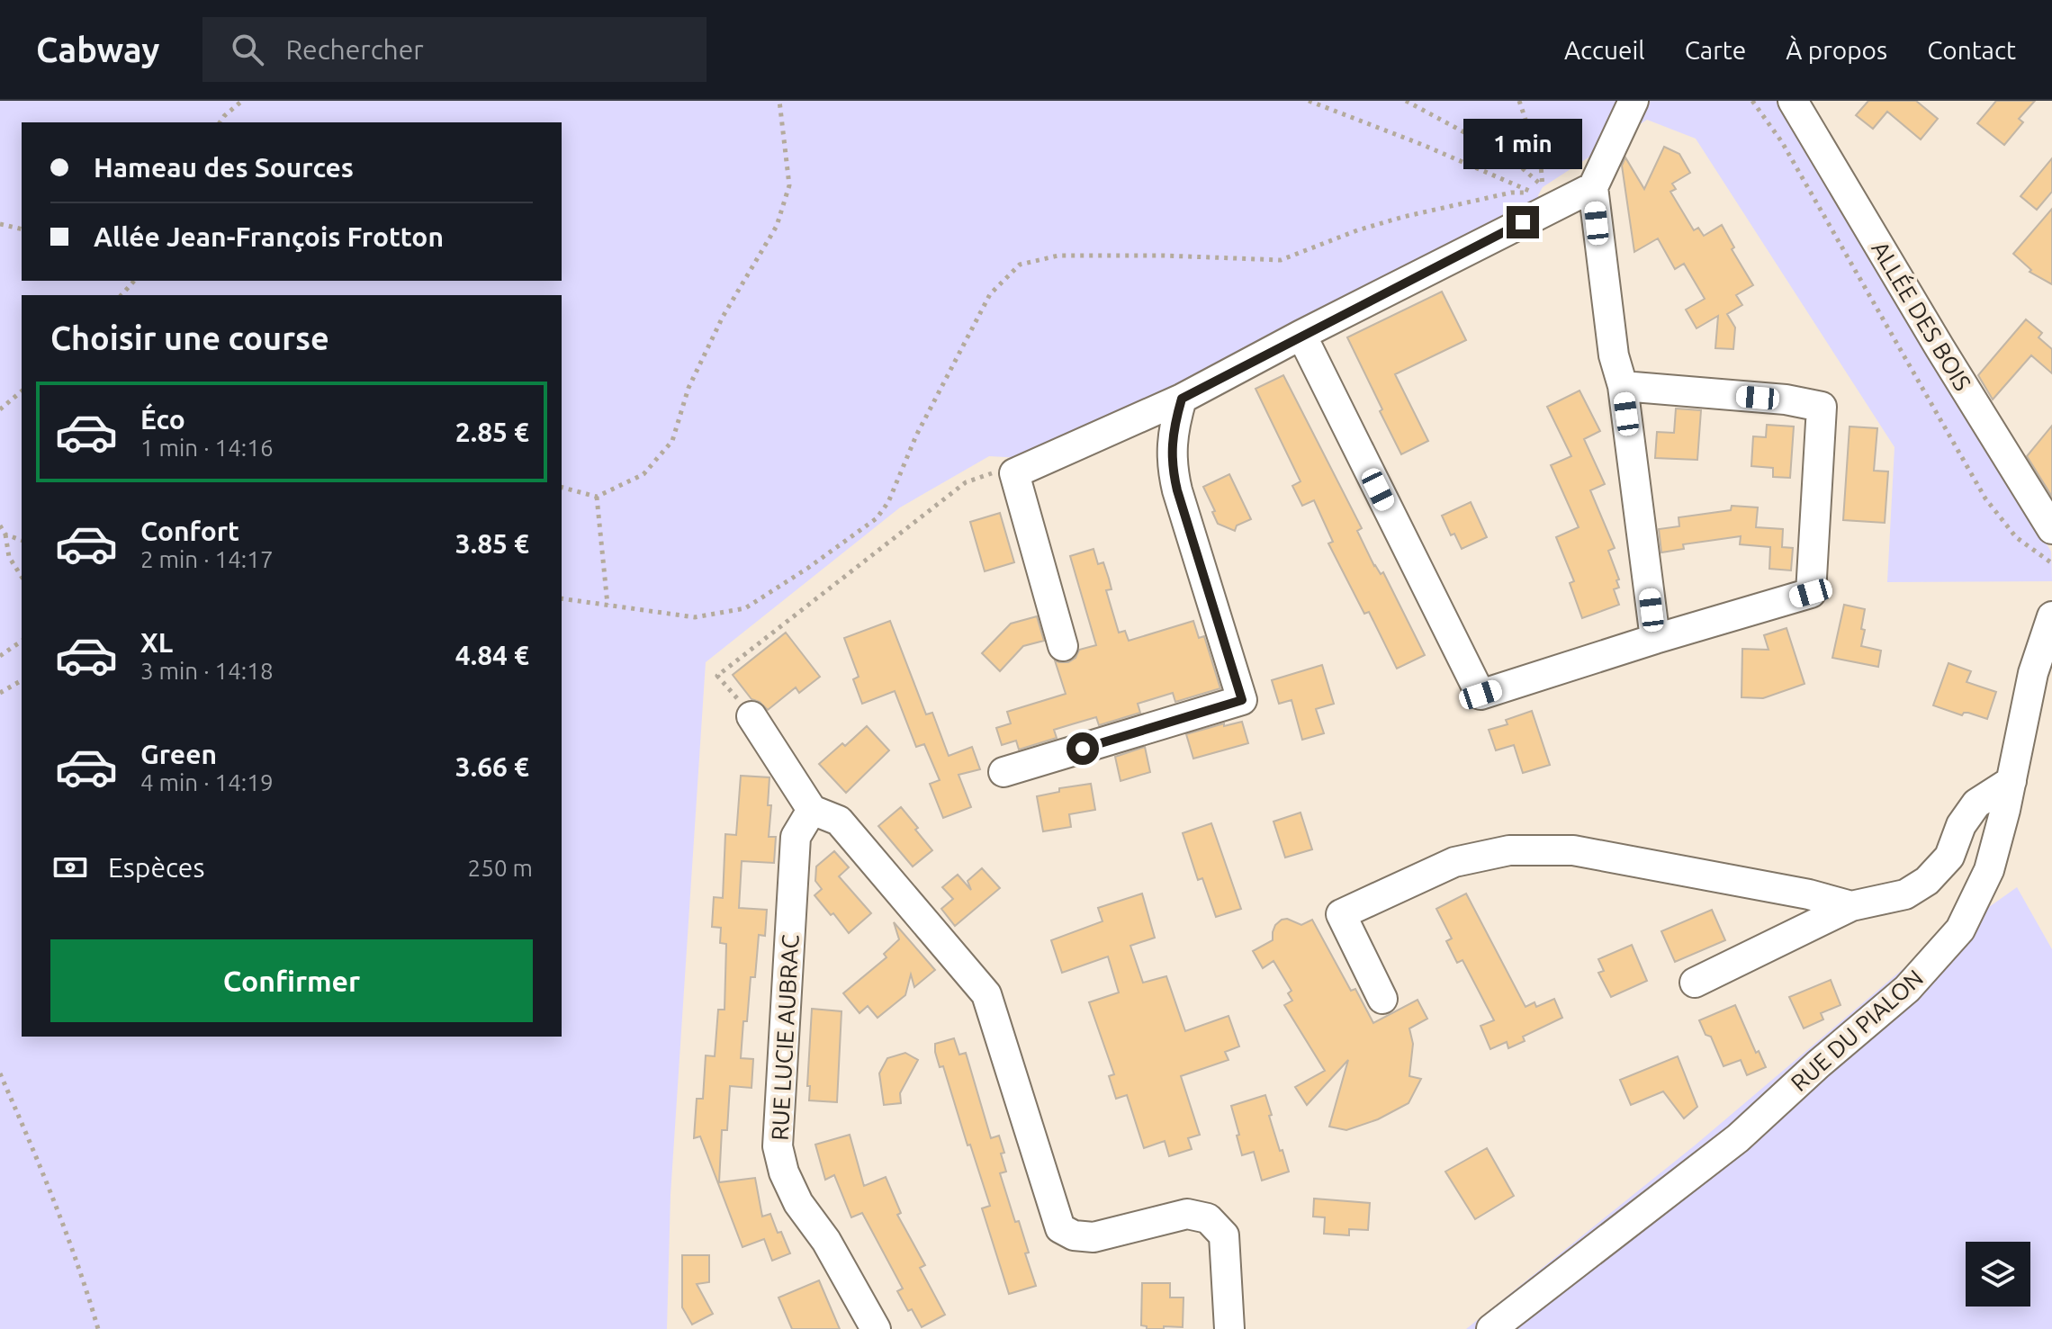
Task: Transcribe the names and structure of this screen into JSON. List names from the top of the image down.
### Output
{
  "streets": {
    "street": ["ALLÉE DES BOIS", "RUE DU PIALON", "RUE LUCIE AUBRAC"]
  },
  "page": {
    "header": "Cabway",
    "search": "Rechercher",
    "nav": [
      "Accueil",
      "Carte",
      "À propos",
      "Contact"
    ],
    "bubble": "1 min",
    "banner": ["Hameau des Sources", "Allée Jean-François Frotton"],
    "heading": "Choisir une course",
    "list": [
      {
        "name": "Éco",
        "note": "1 min · 14:16",
        "value": "2.85 €"
      },
      {
        "name": "Confort",
        "note": "2 min · 14:17",
        "value": "3.85 €"
      },
      {
        "name": "XL",
        "note": "3 min · 14:18",
        "value": "4.84 €"
      },
      {
        "name": "Green",
        "note": "4 min · 14:19",
        "value": "3.66 €"
      }
    ],
    "pay": ["Espèces", "250 m"],
    "buttons": "Confirmer"
  }
}
